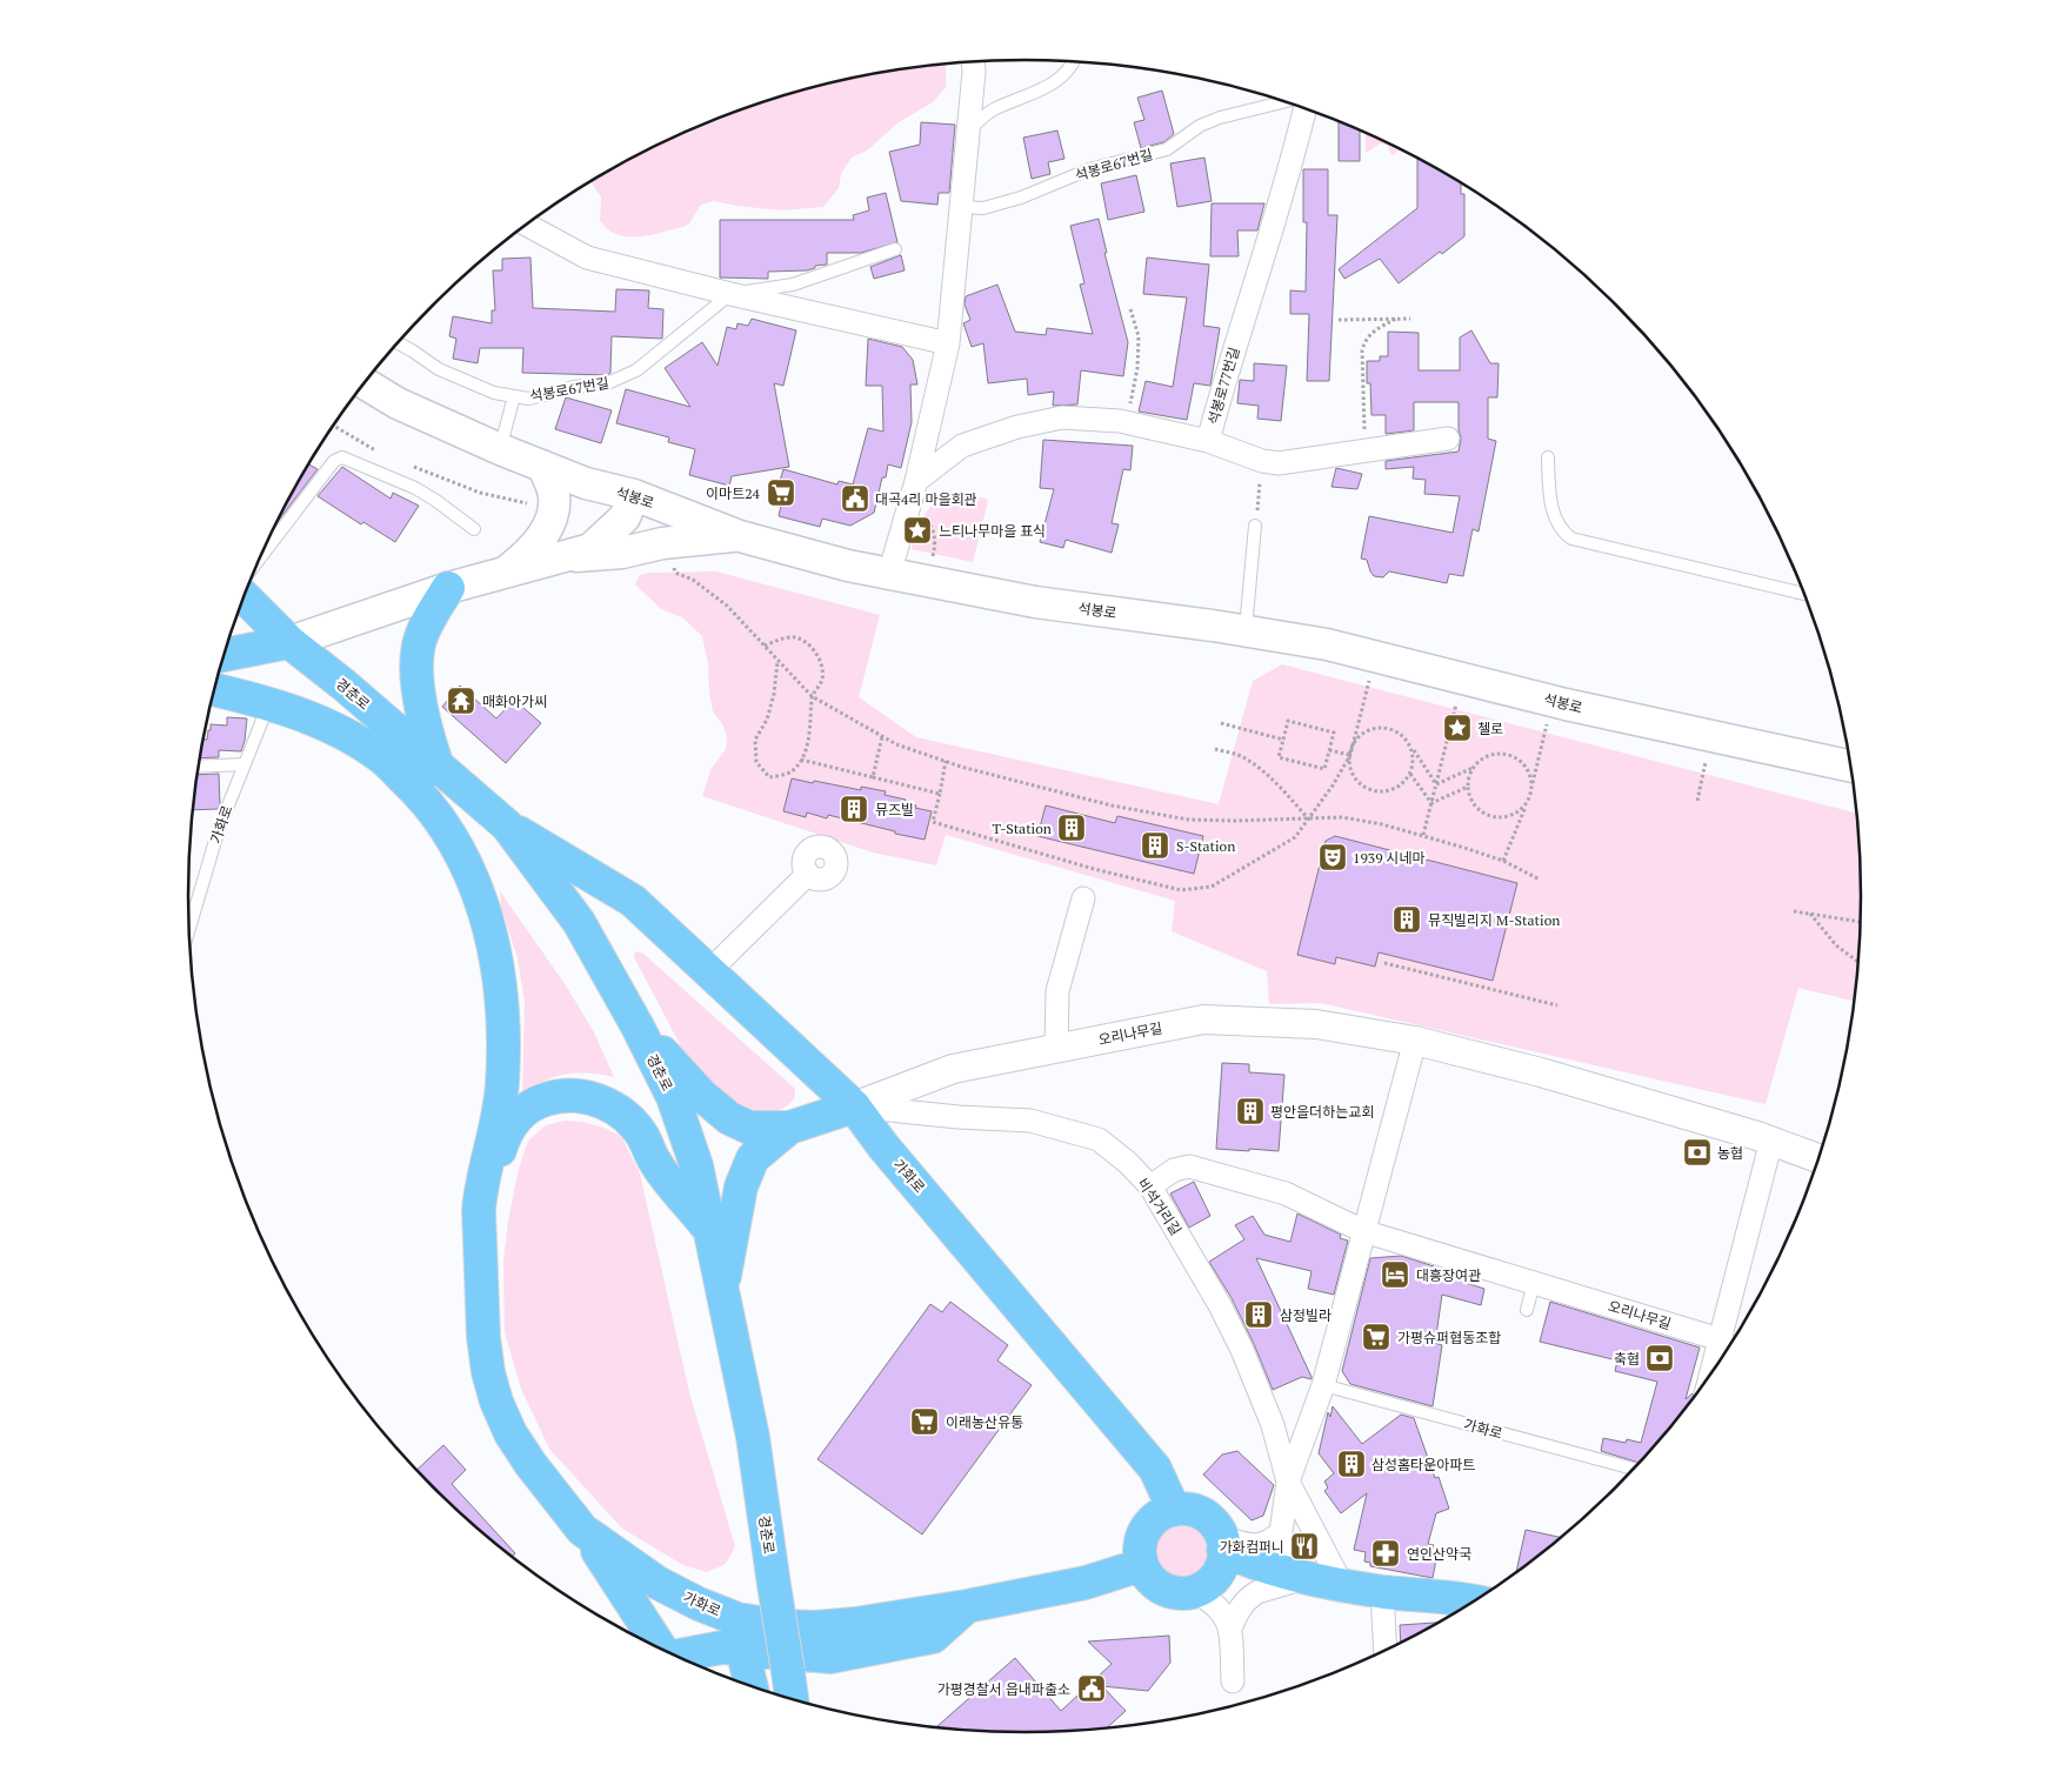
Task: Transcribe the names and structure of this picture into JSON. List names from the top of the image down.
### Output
{
  "streets": {
    "main road": ["석봉로", "경춘로", "가화로"],
    "street": ["석봉로77번길", "오리나무길", "비석거리길"],
    "lane": ["석봉로67번길"]
  },
  "crossings": [
    ["경춘로", "가화로"],
    ["가화로", "오리나무길"],
    ["가화로", "비석거리길"],
    ["오리나무길", "비석거리길"]
  ],
  "places": {
    "supermarket": ["이마트24", "가평슈퍼협동조합", "이래농산유통"],
    "public building": ["대곡4리 마을회관", "가평경찰서 읍내파출소"],
    "place": ["느티나무마을 표식", "첼로"],
    "temple": ["매화아가씨"],
    "building": [
      "뮤즈빌",
      "T-Station",
      "S-Station",
      "뮤직빌리지 M-Station",
      "평안을더하는교회",
      "삼정빌라",
      "삼성홈타운아파트"
    ],
    "theatre": ["1939 시네마"],
    "bank": ["농협", "축협"],
    "hotel": ["대흥장여관"],
    "restaurant": ["가화컴퍼니"],
    "pharmacy": ["연인산약국"]
  }
}
